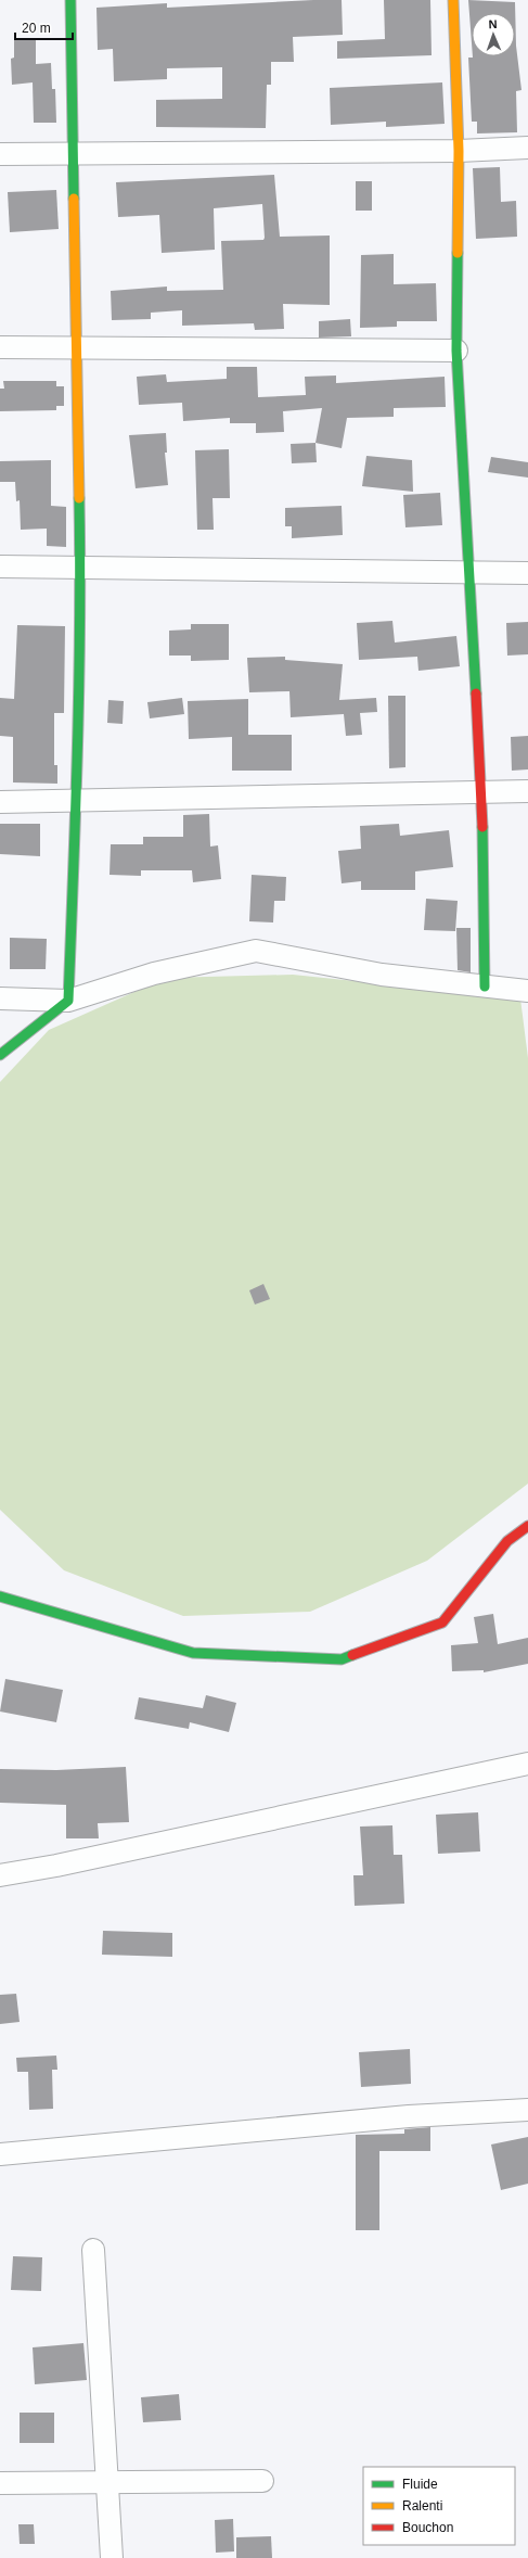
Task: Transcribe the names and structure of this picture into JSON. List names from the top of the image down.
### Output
{
  "legend": ["Fluide", "Ralenti", "Bouchon"],
  "scale_bar": "20 m",
  "north": "top"
}
